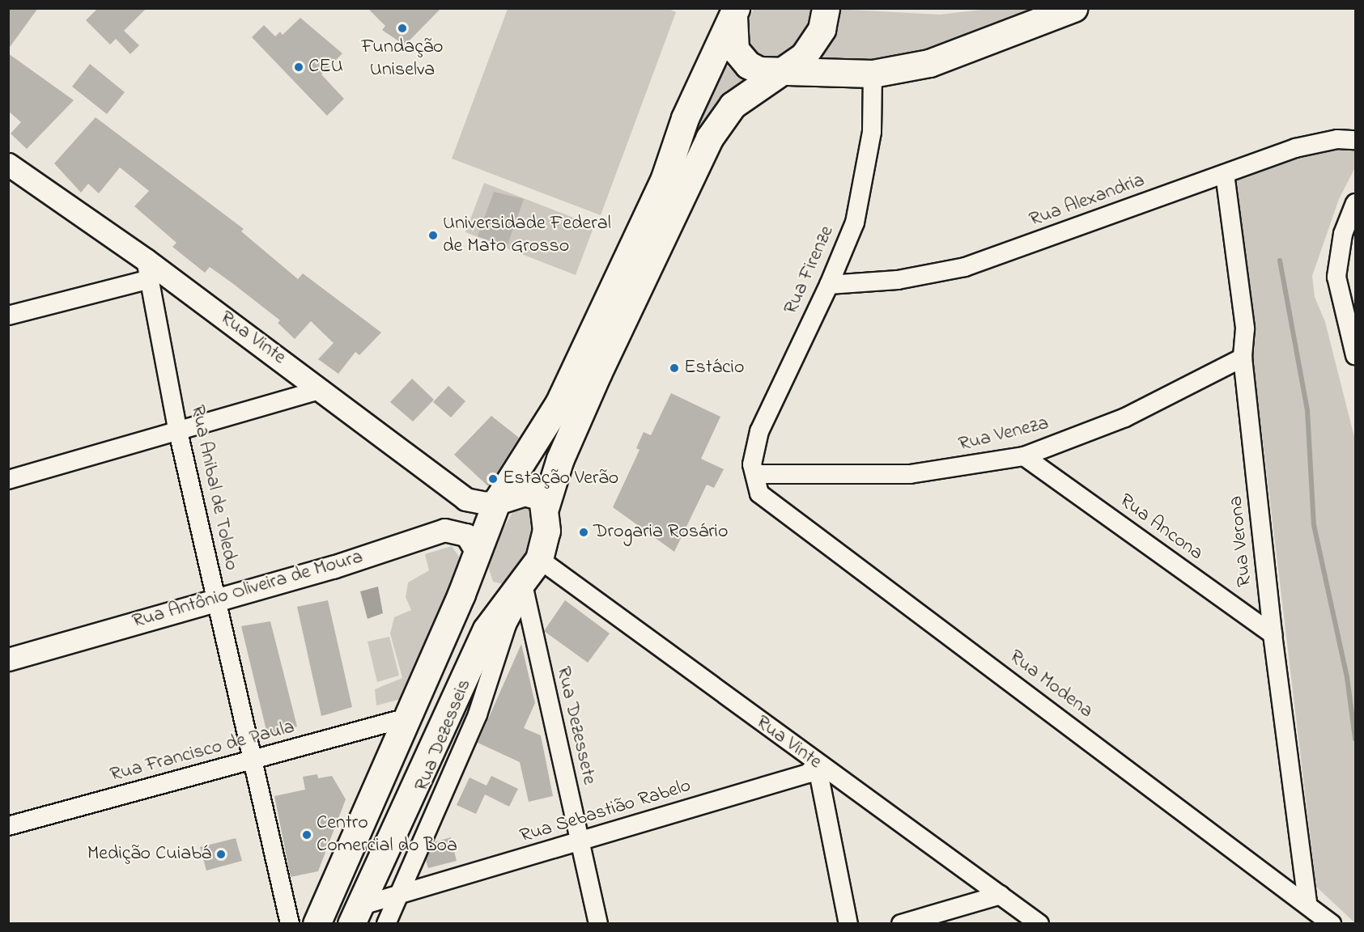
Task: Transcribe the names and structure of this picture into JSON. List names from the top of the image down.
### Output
{
  "streets": {
    "street": [
      "Rua Alexandria",
      "Rua Firenze",
      "Rua Vinte",
      "Rua Veneza",
      "Rua Anibal de Toledo",
      "Rua Ancona",
      "Rua Verona",
      "Rua Antônio Oliveira de Moura",
      "Rua Modena",
      "Rua Dezessete",
      "Rua Dezesseis",
      "Rua Francisco de Paula",
      "Rua Sebastião Rabelo"
    ]
  },
  "crossings": [
    ["Rua Alexandria", "Rua Firenze"],
    ["Rua Alexandria", "Rua Verona"],
    ["Rua Firenze", "Rua Veneza"],
    ["Rua Firenze", "Rua Modena"],
    ["Rua Vinte", "Rua Anibal de Toledo"],
    ["Rua Vinte", "Rua Sebastião Rabelo"],
    ["Rua Veneza", "Rua Ancona"],
    ["Rua Veneza", "Rua Verona"],
    ["Rua Veneza", "Rua Modena"],
    ["Rua Anibal de Toledo", "Rua Antônio Oliveira de Moura"],
    ["Rua Anibal de Toledo", "Rua Francisco de Paula"],
    ["Rua Ancona", "Rua Verona"],
    ["Rua Verona", "Rua Modena"],
    ["Rua Dezessete", "Rua Dezesseis"],
    ["Rua Dezessete", "Rua Sebastião Rabelo"],
    ["Rua Dezesseis", "Rua Sebastião Rabelo"]
  ],
  "places": [
    "Fundação Uniselva",
    "CEU",
    "Universidade Federal de Mato Grosso",
    "Estácio",
    "Estação Verão",
    "Drogaria Rosário",
    "Centro Comercial do Boa",
    "Medição Cuiabá"
  ]
}
